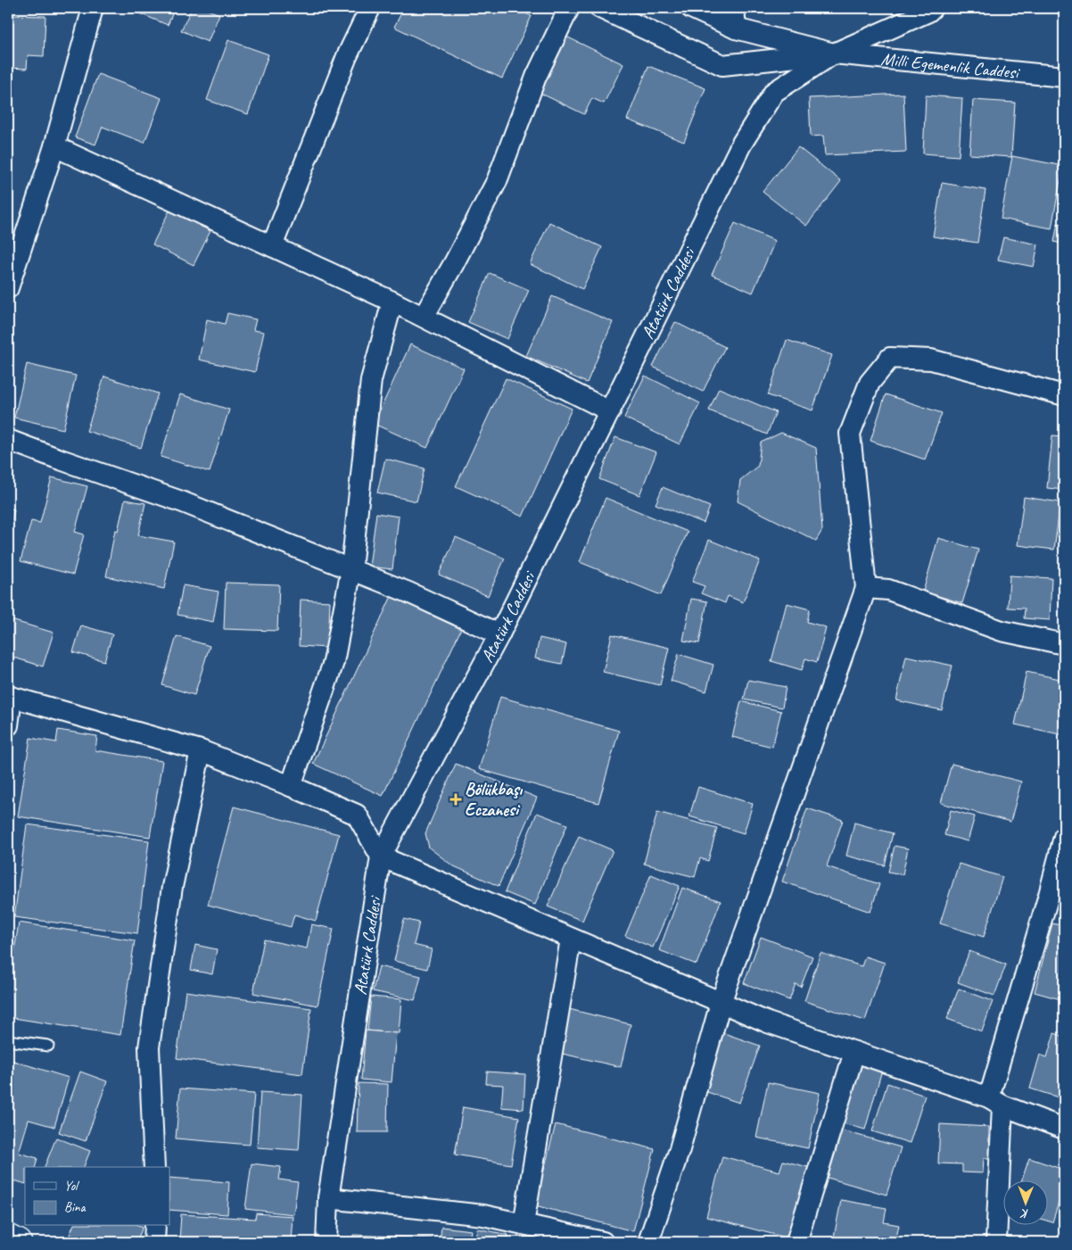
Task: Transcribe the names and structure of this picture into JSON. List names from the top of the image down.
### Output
{
  "streets": {
    "street": ["Milli Egemenlik Caddesi", "Atatürk Caddesi"]
  },
  "crossings": [
    ["Milli Egemenlik Caddesi", "Atatürk Caddesi"]
  ],
  "places": {
    "health": ["Bölükbaşı Eczanesi"]
  },
  "legend": ["Yol", "Bina"],
  "north": "bottom"
}
